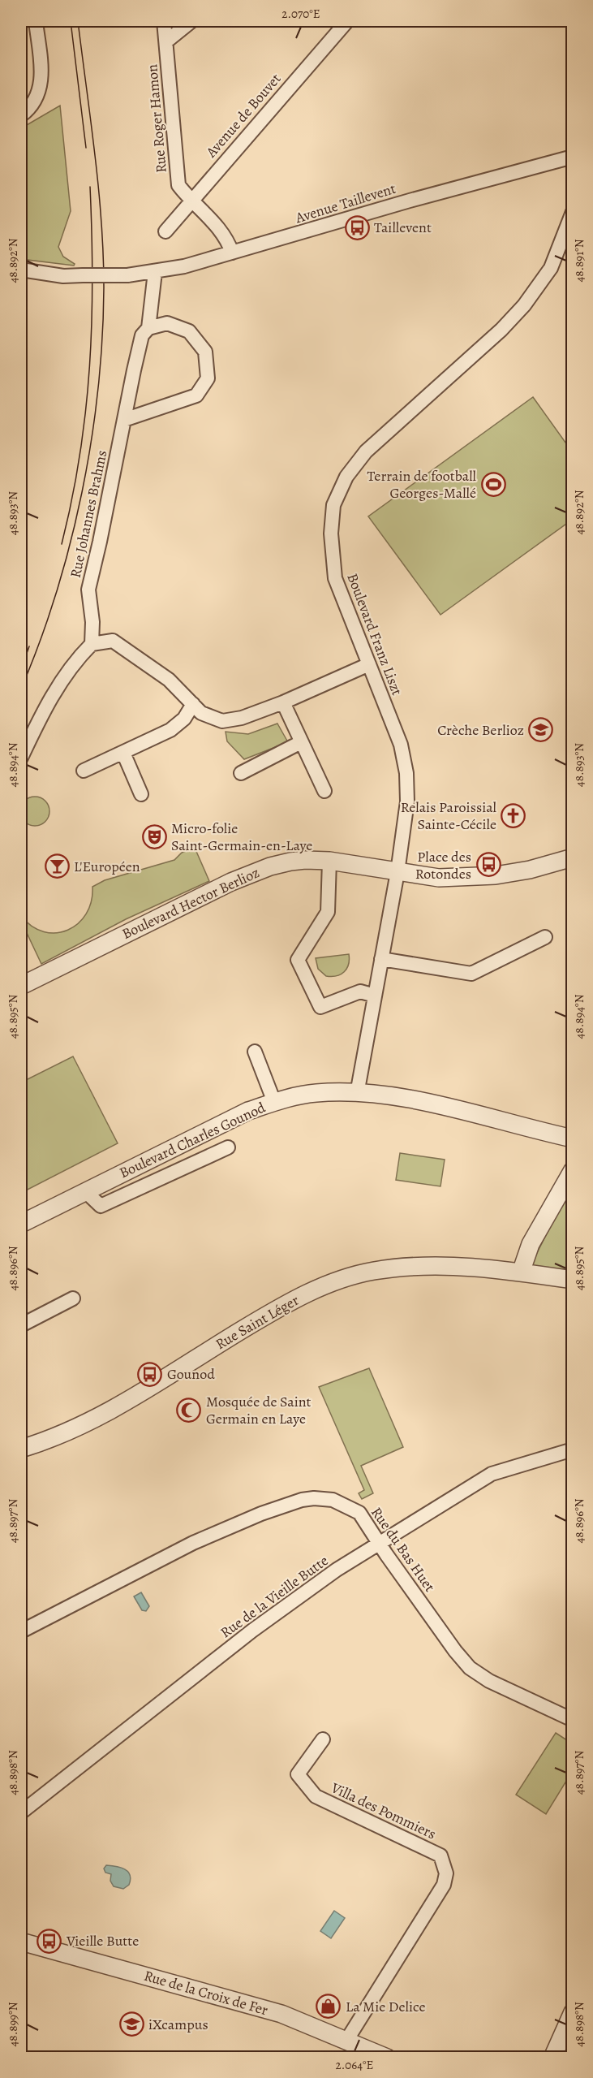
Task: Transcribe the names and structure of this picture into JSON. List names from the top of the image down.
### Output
{
  "streets": {
    "street": [
      "Avenue de Bouvet",
      "Rue Roger Hamon",
      "Avenue Taillevent",
      "Rue Johannes Brahms",
      "Boulevard Franz Liszt",
      "Boulevard Hector Berlioz",
      "Boulevard Charles Gounod",
      "Rue Saint Léger",
      "Rue du Bas Huet",
      "Rue de la Vieille Butte",
      "Villa des Pommiers",
      "Rue de la Croix de Fer"
    ]
  },
  "crossings": [
    ["Avenue de Bouvet", "Rue Roger Hamon"],
    ["Rue Roger Hamon", "Avenue Taillevent"],
    ["Avenue Taillevent", "Rue Johannes Brahms"],
    ["Boulevard Franz Liszt", "Boulevard Hector Berlioz"],
    ["Boulevard Franz Liszt", "Boulevard Charles Gounod"],
    ["Rue du Bas Huet", "Rue de la Vieille Butte"],
    ["Villa des Pommiers", "Rue de la Croix de Fer"]
  ],
  "places": {
    "bus stop": [
      "Taillevent",
      "Place des Rotondes",
      "Gounod",
      "Vieille Butte"
    ],
    "sports": ["Terrain de football Georges-Mallé"],
    "school or university": ["Crèche Berlioz", "iXcampus"],
    "church": ["Relais Paroissial Sainte-Cécile"],
    "theatre": ["Micro-folie Saint-Germain-en-Laye"],
    "bar": ["L'Européen"],
    "mosque": ["Mosquée de Saint Germain en Laye"],
    "shop": ["La Mie Delice"]
  },
  "coordinates": [
    "2.070°E",
    "48.891°N",
    "48.892°N",
    "48.893°N",
    "48.894°N",
    "48.895°N",
    "48.896°N",
    "48.897°N",
    "48.898°N",
    "48.899°N",
    "2.064°E"
  ]
}
